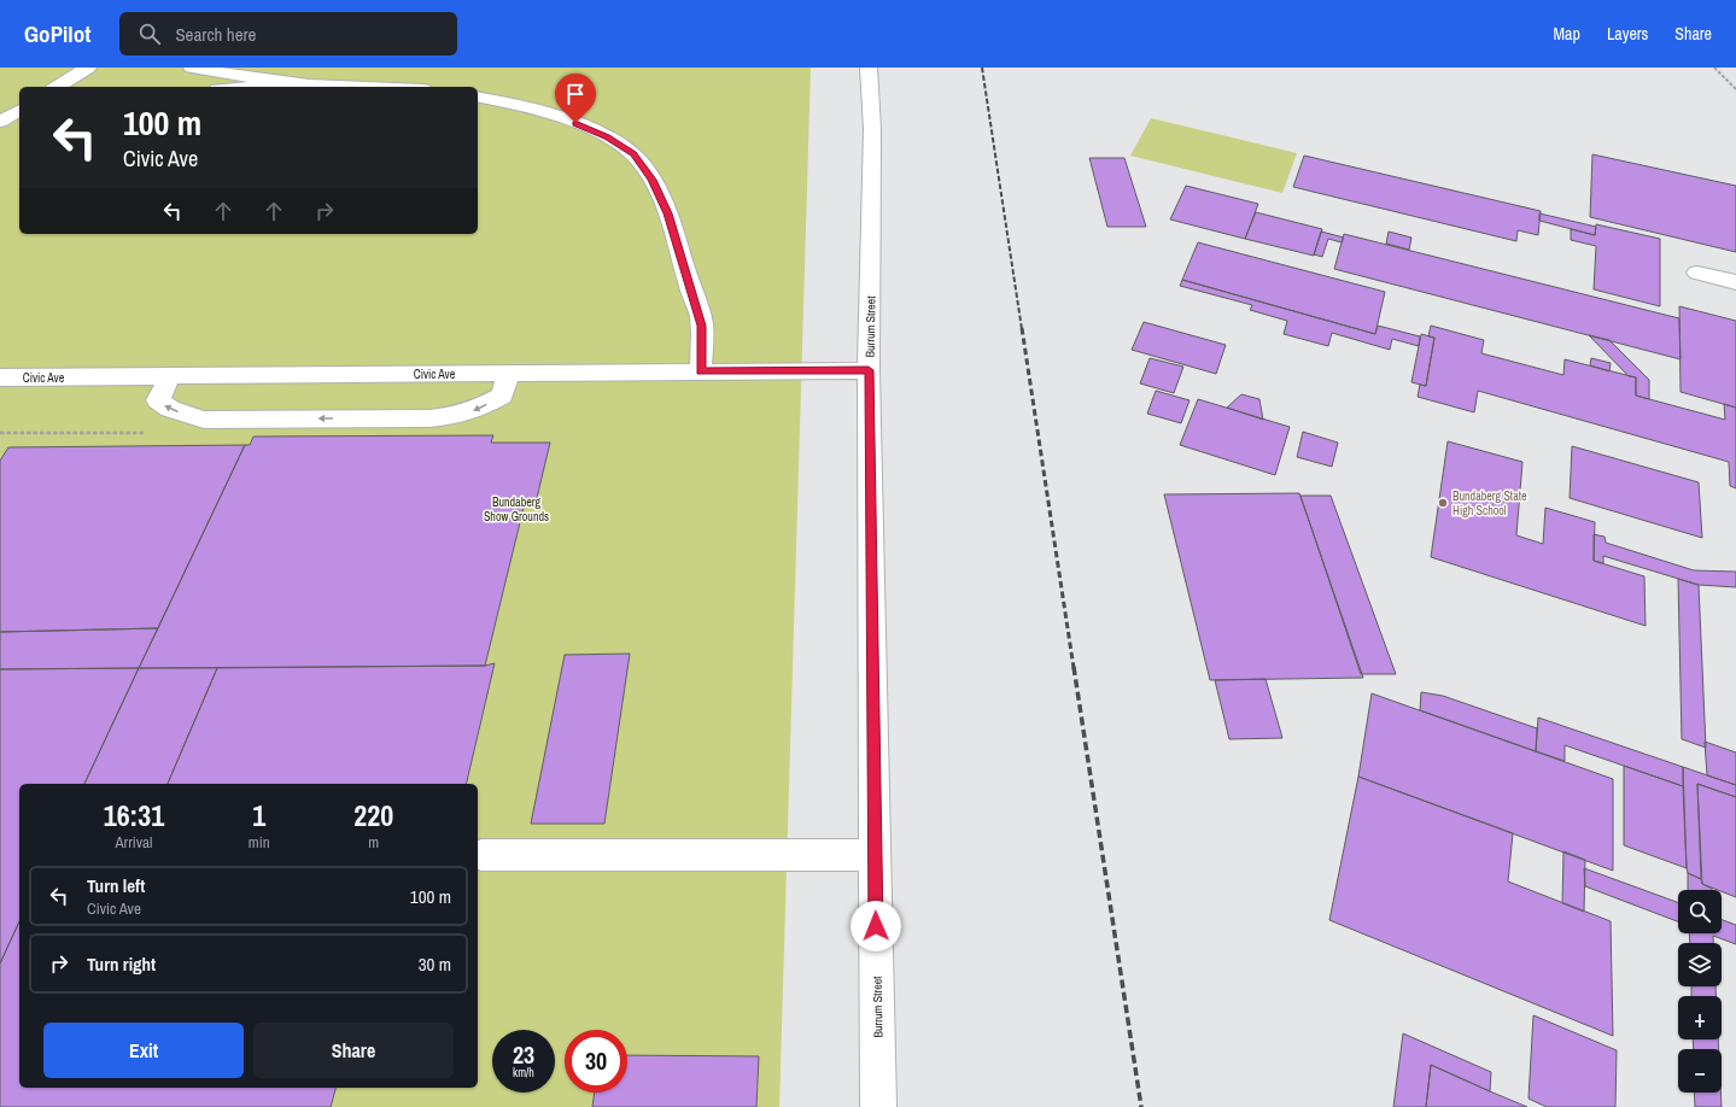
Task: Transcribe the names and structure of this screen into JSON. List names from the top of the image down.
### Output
{
  "streets": {
    "street": ["Burrum Street", "Civic Ave"]
  },
  "crossings": [
    ["Burrum Street", "Civic Ave"]
  ],
  "parks": ["Bundaberg Show Grounds"],
  "places": ["Bundaberg State High School"],
  "page": {
    "header": "GoPilot",
    "search": "Search here",
    "nav": ["Map", "Layers", "Share"],
    "turn": ["100 m", "Civic Ave"],
    "eta": [
      "16:31",
      "Arrival",
      "1",
      "min",
      "220",
      "m"
    ],
    "list": [
      {
        "name": "Turn left",
        "note": "Civic Ave",
        "value": "100 m"
      },
      {
        "name": "Turn right",
        "value": "30 m"
      }
    ],
    "map_buttons": ["+", "−"],
    "buttons": ["Exit", "Share"],
    "speed": "23 km/h",
    "limit": "30"
  }
}
